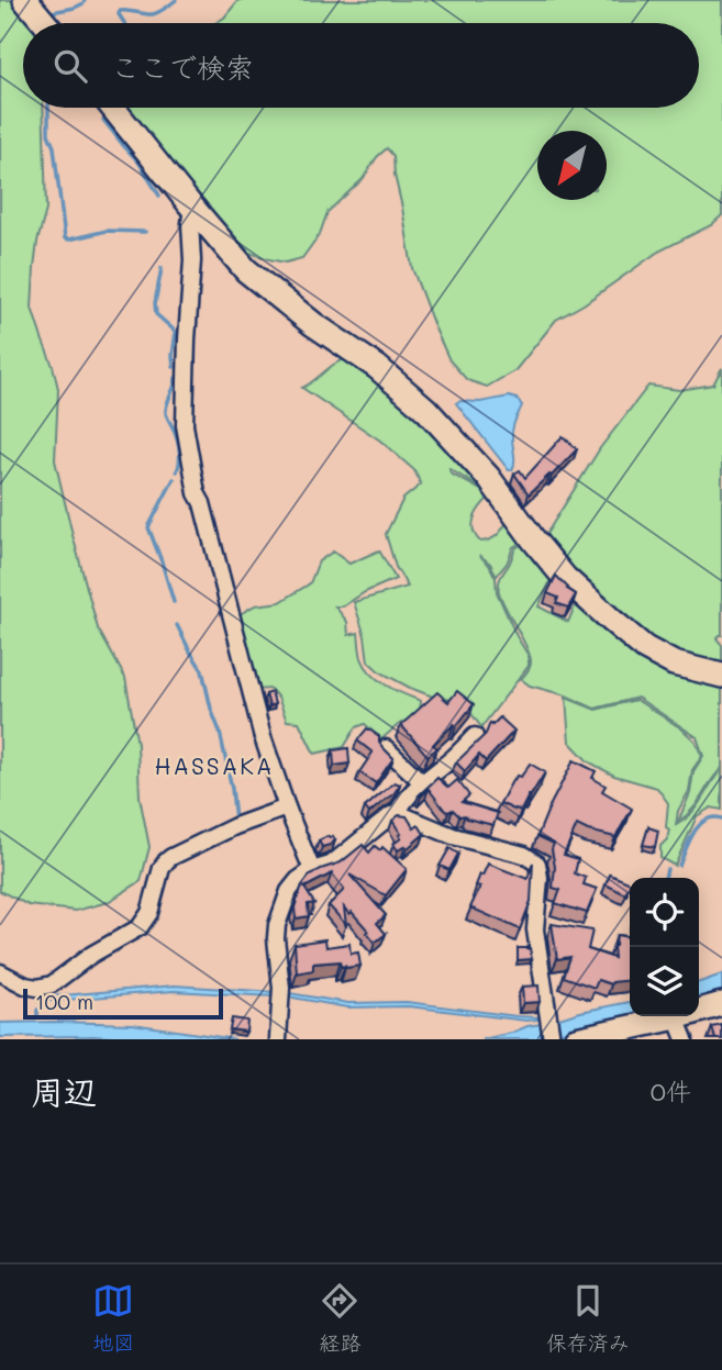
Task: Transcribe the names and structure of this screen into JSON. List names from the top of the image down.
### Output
{
  "districts": ["HASSAKA"],
  "scale_bar": "100 m",
  "north": "bottom left",
  "page": {
    "search": "ここで検索",
    "scale": "100 m",
    "heading": ["周辺", "0件"],
    "nav": ["地図", "経路", "保存済み"]
  }
}
